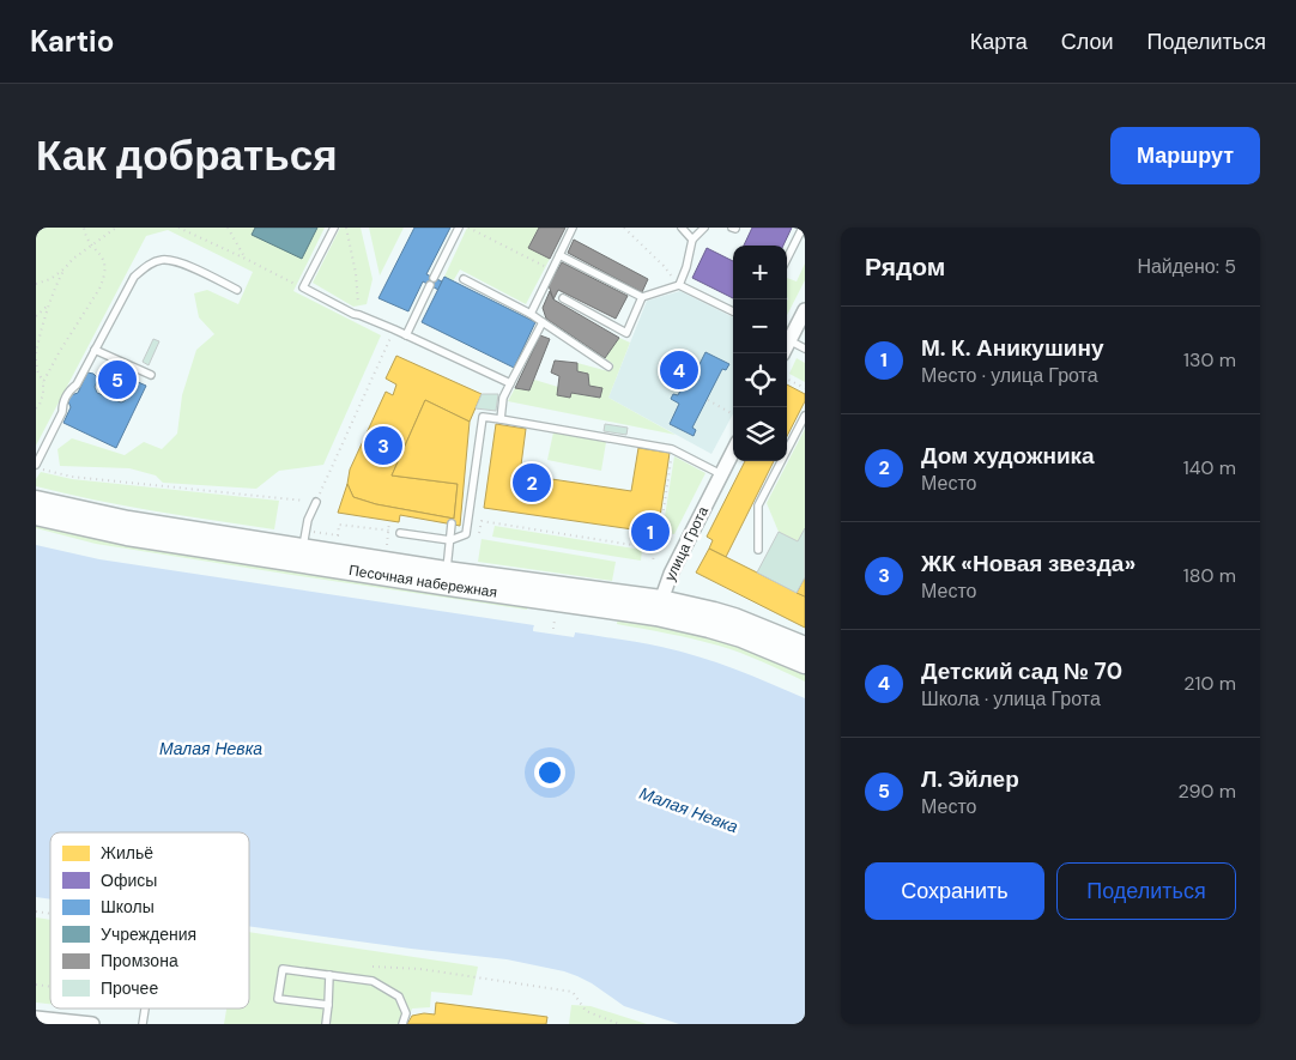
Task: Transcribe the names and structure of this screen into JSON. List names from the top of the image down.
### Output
{
  "streets": {
    "main road": ["Песочная набережная"],
    "street": ["улица Грота"]
  },
  "crossings": [
    ["улица Грота", "Песочная набережная"]
  ],
  "water": ["Малая Невка"],
  "legend": [
    "Жильё",
    "Офисы",
    "Школы",
    "Учреждения",
    "Промзона",
    "Прочее"
  ],
  "page": {
    "header": "Kartio",
    "nav": ["Карта", "Слои", "Поделиться"],
    "buttons": [
      "Маршрут",
      ["Сохранить", "Поделиться"]
    ],
    "title": "Как добраться",
    "heading": ["Рядом", "Найдено: 5"],
    "map_buttons": ["+", "−"],
    "list": [
      {
        "mark": "1",
        "name": "М. К. Аникушину",
        "note": "Место · улица Грота",
        "value": "130 m"
      },
      {
        "mark": "2",
        "name": "Дом художника",
        "note": "Место",
        "value": "140 m"
      },
      {
        "mark": "3",
        "name": "ЖК «Новая звезда»",
        "note": "Место",
        "value": "180 m"
      },
      {
        "mark": "4",
        "name": "Детский сад № 70",
        "note": "Школа · улица Грота",
        "value": "210 m"
      },
      {
        "mark": "5",
        "name": "Л. Эйлер",
        "note": "Место",
        "value": "290 m"
      }
    ],
    "pins": [
      "4",
      "5",
      "3",
      "2",
      "1"
    ]
  }
}
